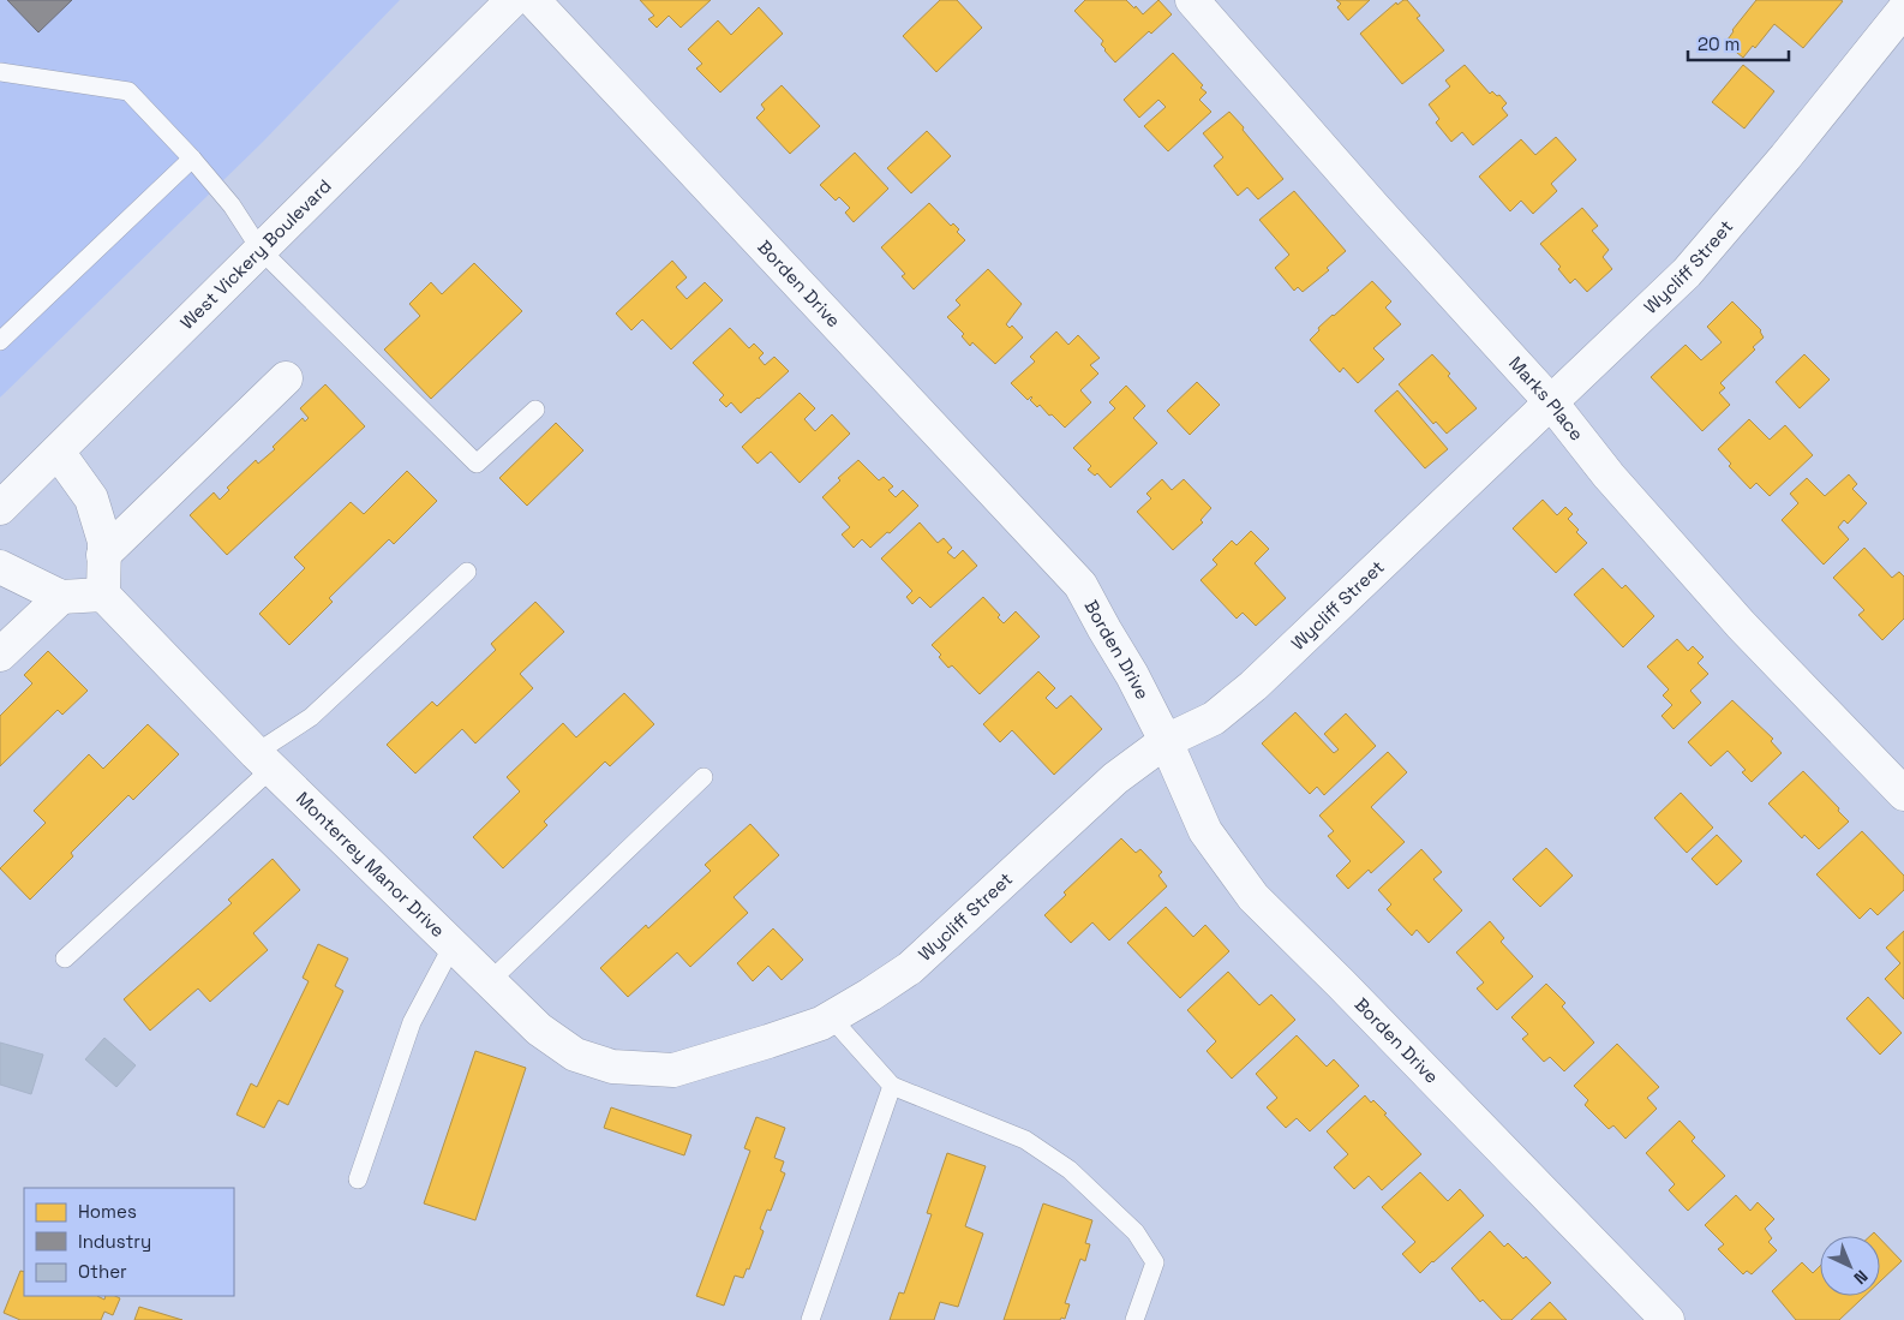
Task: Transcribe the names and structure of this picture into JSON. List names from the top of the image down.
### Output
{
  "streets": {
    "street": [
      "West Vickery Boulevard",
      "Wycliff Street",
      "Borden Drive",
      "Marks Place",
      "Monterrey Manor Drive"
    ]
  },
  "crossings": [
    ["Wycliff Street", "Borden Drive"],
    ["Wycliff Street", "Marks Place"],
    ["Wycliff Street", "Monterrey Manor Drive"]
  ],
  "legend": ["Homes", "Industry", "Other"],
  "scale_bar": "20 m",
  "north": "bottom right"
}
